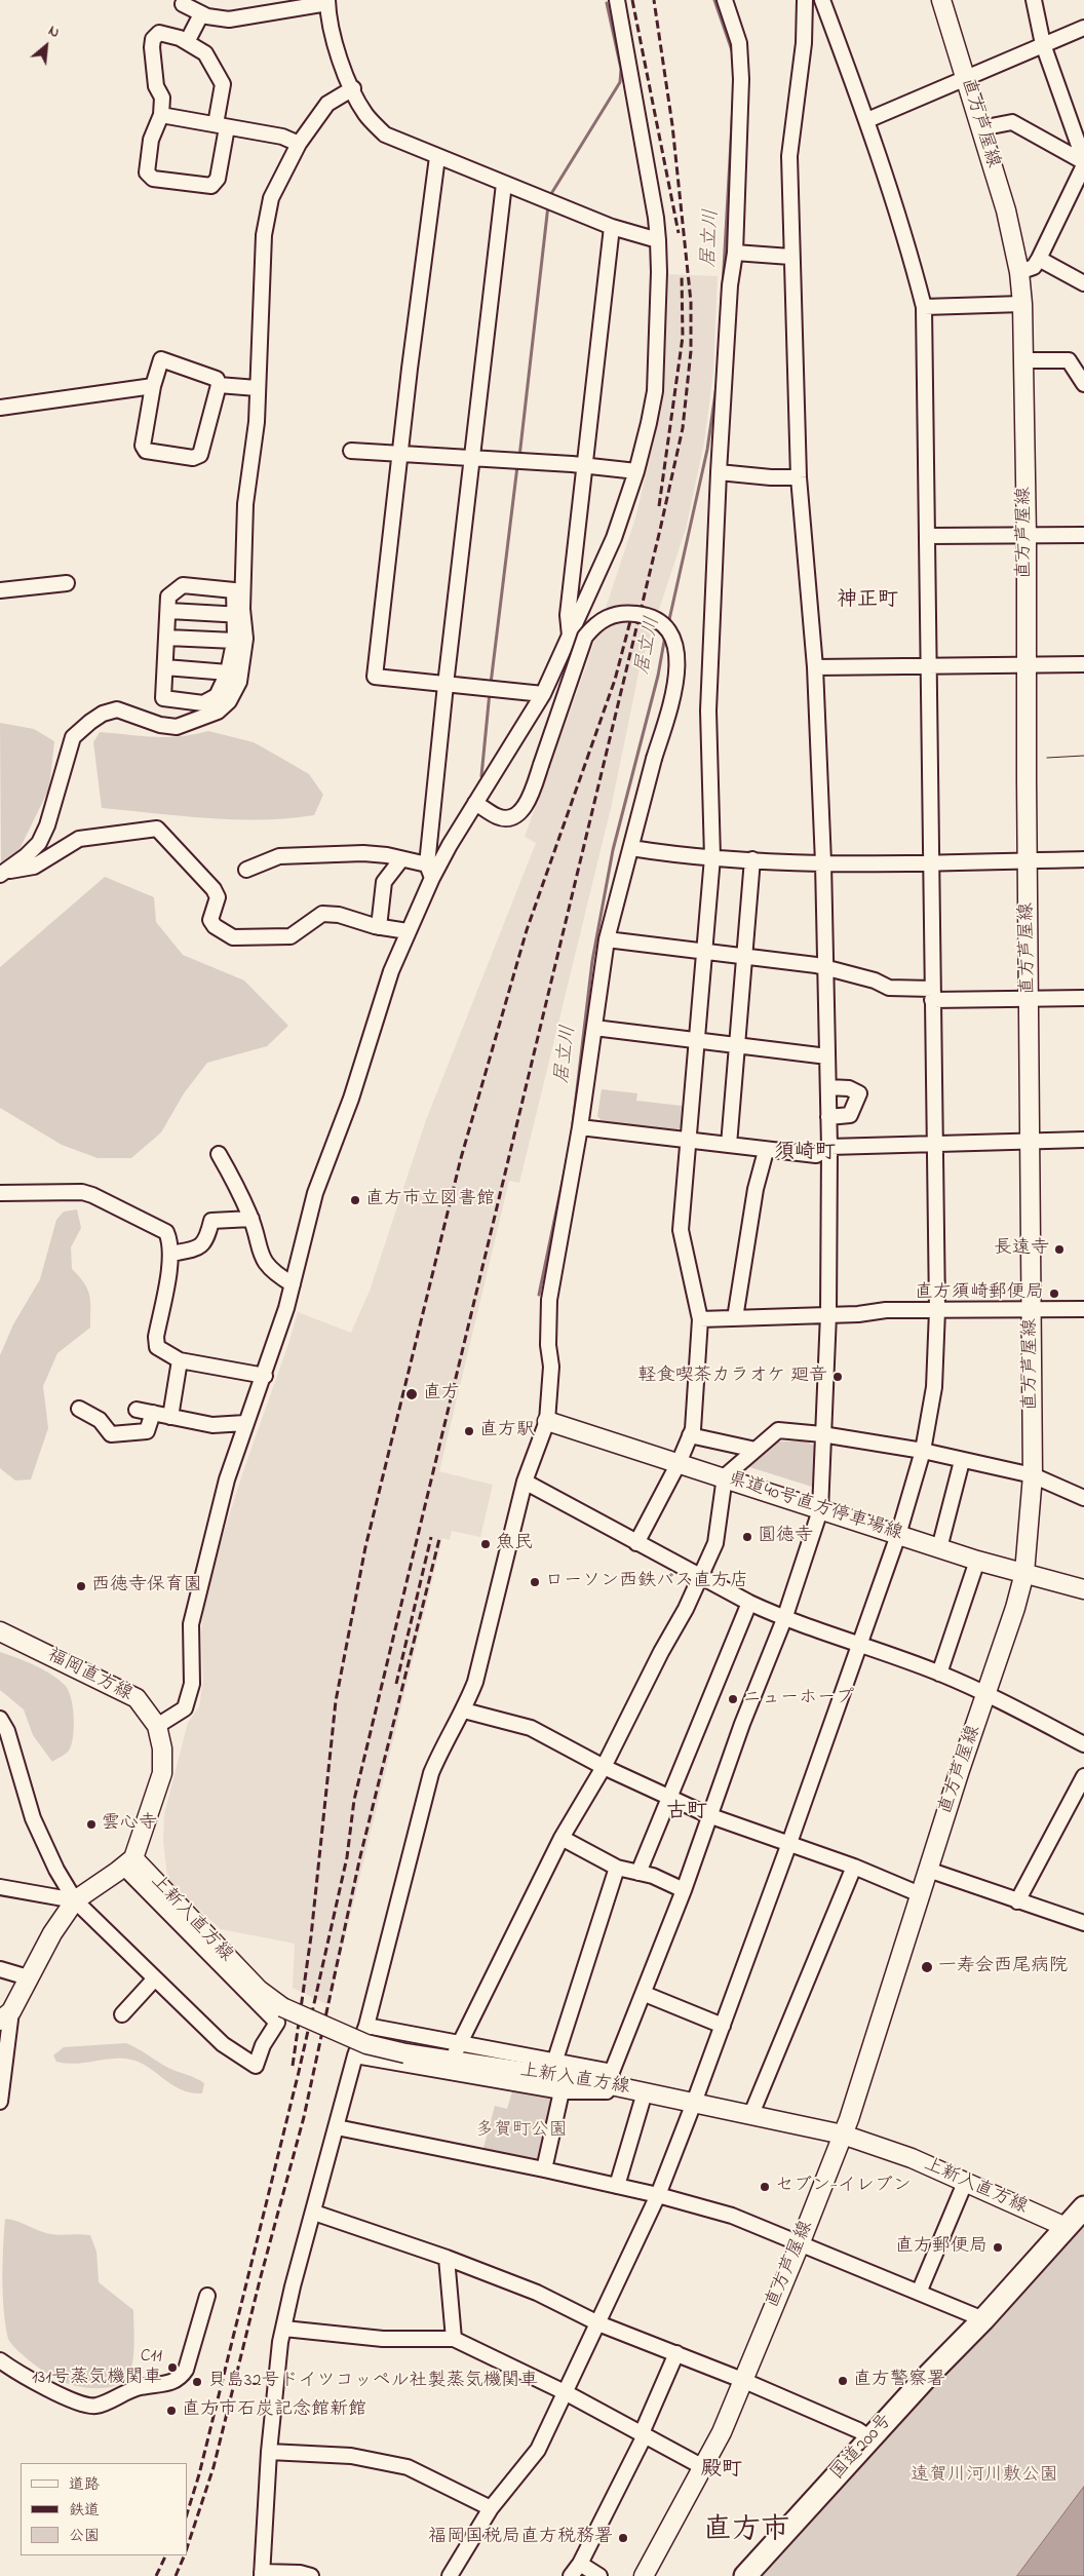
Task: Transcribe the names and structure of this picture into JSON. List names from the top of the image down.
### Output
{
  "streets": {
    "highway": ["国道200号"],
    "main road": [
      "直方芦屋線",
      "県道40号直方停車場線",
      "福岡直方線",
      "上新入直方線"
    ]
  },
  "crossings": [
    ["直方芦屋線", "県道40号直方停車場線"],
    ["直方芦屋線", "上新入直方線"],
    ["福岡直方線", "上新入直方線"],
    ["上新入直方線", "国道200号"]
  ],
  "districts": [
    "神正町",
    "須崎町",
    "古町",
    "殿町",
    "直方市"
  ],
  "water": ["居立川"],
  "parks": ["多賀町公園", "遠賀川河川敷公園"],
  "places": [
    "直方市立図書館",
    "長遠寺",
    "直方須崎郵便局",
    "軽食喫茶カラオケ 廻音",
    "直方",
    "直方駅",
    "圓徳寺",
    "魚民",
    "ローソン西鉄バス直方店",
    "西徳寺保育園",
    "ニューホープ",
    "雲心寺",
    "一寿会西尾病院",
    "セブン-イレブン",
    "直方郵便局",
    "C11 131号蒸気機関車",
    "直方警察署",
    "貝島32号ドイツコッペル社製蒸気機関車",
    "直方市石炭記念館新館",
    "福岡国税局直方税務署"
  ],
  "legend": ["道路", "鉄道", "公園"],
  "north": "top right"
}
